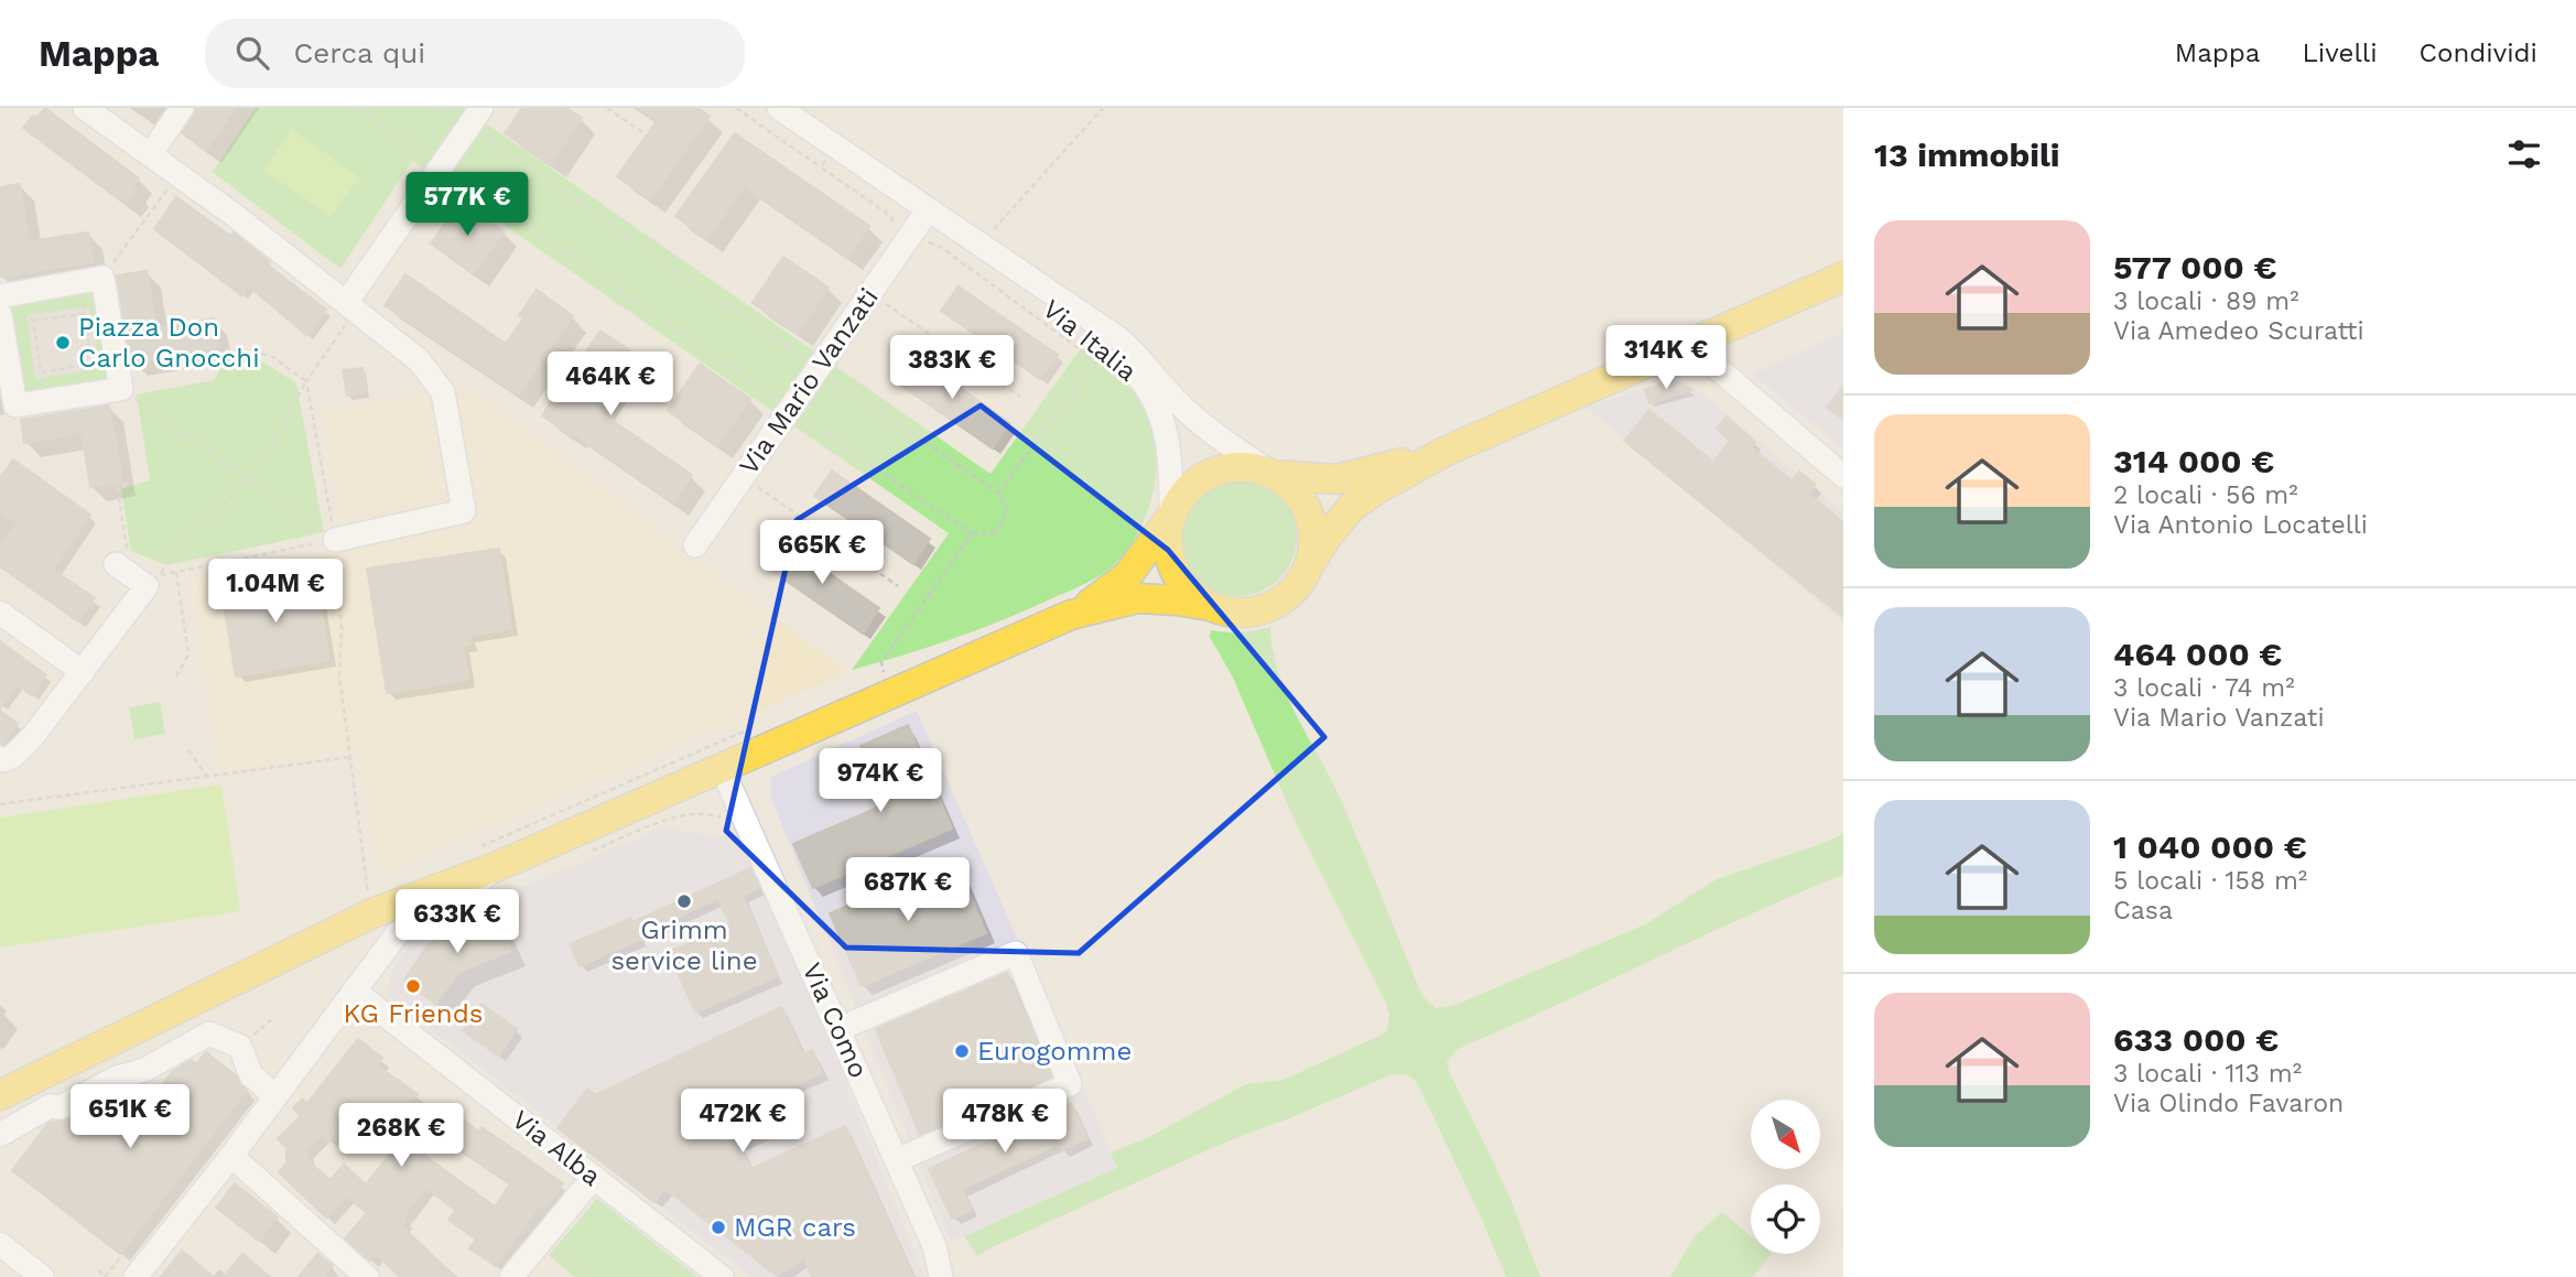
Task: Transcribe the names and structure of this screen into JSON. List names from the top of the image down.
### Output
{
  "streets": {
    "street": [
      "Via Italia",
      "Via Mario Vanzati",
      "Via Como",
      "Via Alba"
    ]
  },
  "crossings": [
    ["Via Italia", "Via Mario Vanzati"]
  ],
  "places": [
    "Piazza Don Carlo Gnocchi",
    "Grimm service line",
    "KG Friends",
    "Eurogomme",
    "MGR cars"
  ],
  "north": "bottom right",
  "page": {
    "header": "Mappa",
    "search": "Cerca qui",
    "nav": ["Mappa", "Livelli", "Condividi"],
    "heading": "13 immobili",
    "price": [
      "577K €",
      "314K €",
      "383K €",
      "464K €",
      "665K €",
      "1.04M €",
      "974K €",
      "687K €",
      "633K €",
      "651K €",
      "472K €",
      "478K €",
      "268K €"
    ],
    "list": [
      {
        "name": "577 000 €",
        "note": "3 locali · 89 m² · Via Amedeo Scuratti"
      },
      {
        "name": "314 000 €",
        "note": "2 locali · 56 m² · Via Antonio Locatelli"
      },
      {
        "name": "464 000 €",
        "note": "3 locali · 74 m² · Via Mario Vanzati"
      },
      {
        "name": "1 040 000 €",
        "note": "5 locali · 158 m² · Casa"
      },
      {
        "name": "633 000 €",
        "note": "3 locali · 113 m² · Via Olindo Favaron"
      }
    ]
  }
}
